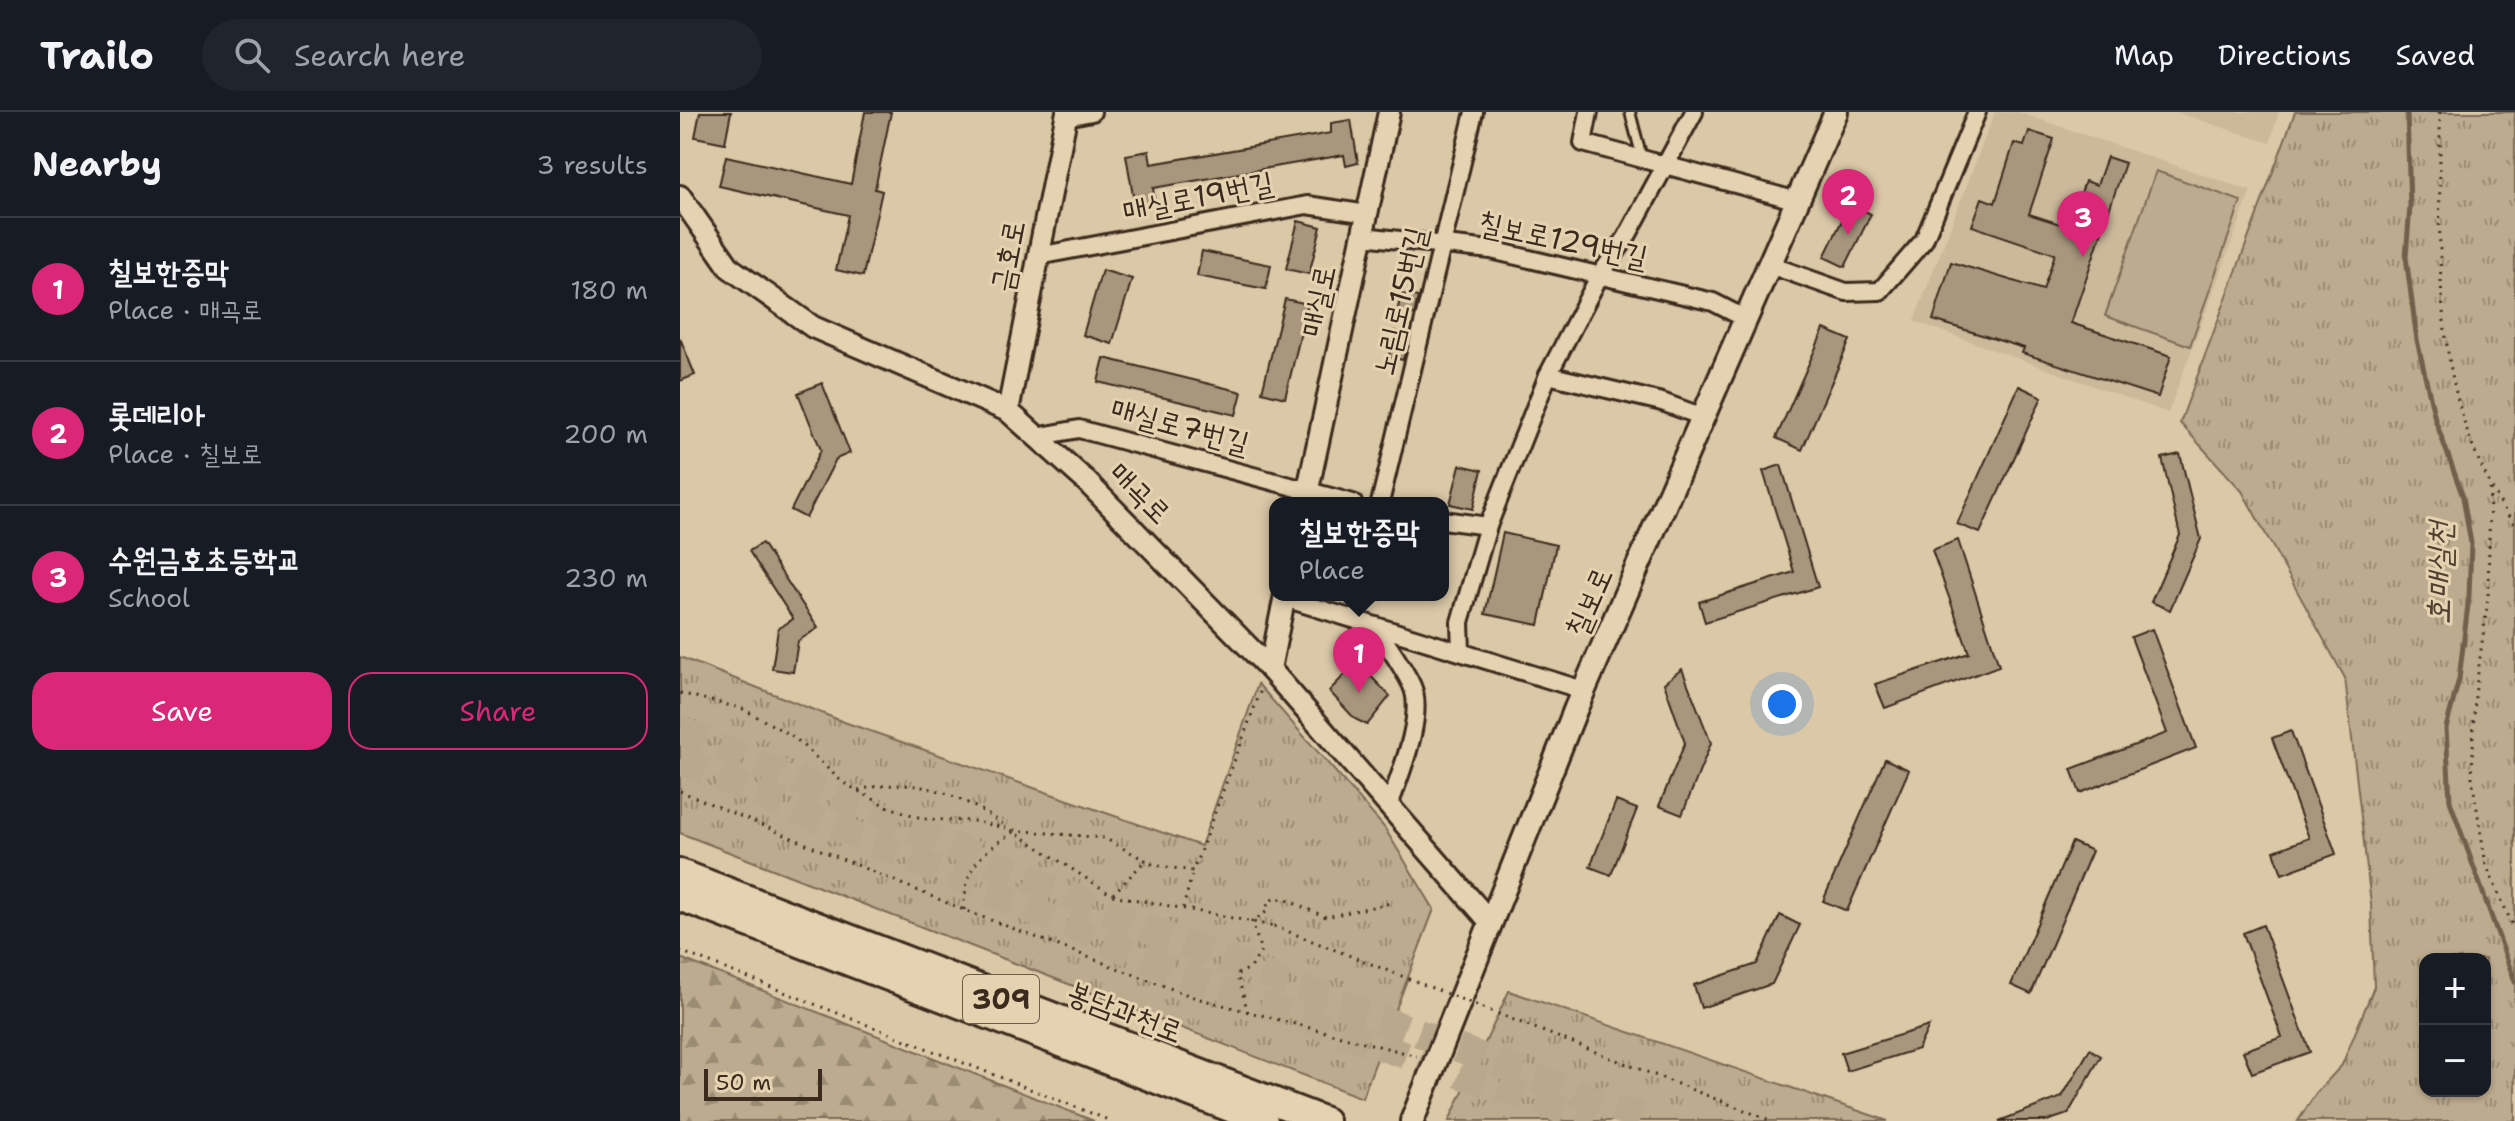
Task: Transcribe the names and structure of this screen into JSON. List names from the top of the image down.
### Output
{
  "streets": {
    "highway": ["309", "봉담과천로"],
    "main road": ["칠보로"],
    "street": [
      "매실로19번길",
      "칠보로129번길",
      "금호로",
      "매실로",
      "노림로15번길",
      "매실로7번길",
      "매곡로"
    ]
  },
  "crossings": [
    ["매실로19번길", "금호로"],
    ["매실로19번길", "매실로"],
    ["칠보로129번길", "매실로"],
    ["칠보로129번길", "노림로15번길"],
    ["칠보로129번길", "칠보로"],
    ["금호로", "매곡로"],
    ["매실로", "매실로7번길"],
    ["매실로7번길", "매곡로"],
    ["매곡로", "칠보로"]
  ],
  "water": ["호매실천"],
  "scale_bar": "50 m",
  "page": {
    "header": "Trailo",
    "search": "Search here",
    "nav": ["Map", "Directions", "Saved"],
    "heading": ["Nearby", "3 results"],
    "pins": ["2", "3", "1"],
    "list": [
      {
        "mark": "1",
        "name": "칠보한증막",
        "note": "Place · 매곡로",
        "value": "180 m"
      },
      {
        "mark": "2",
        "name": "롯데리아",
        "note": "Place · 칠보로",
        "value": "200 m"
      },
      {
        "mark": "3",
        "name": "수원금호초등학교",
        "note": "School",
        "value": "230 m"
      }
    ],
    "popup": ["칠보한증막", "Place"],
    "buttons": ["Save", "Share"],
    "map_buttons": ["+", "−"],
    "scale": "50 m"
  }
}
